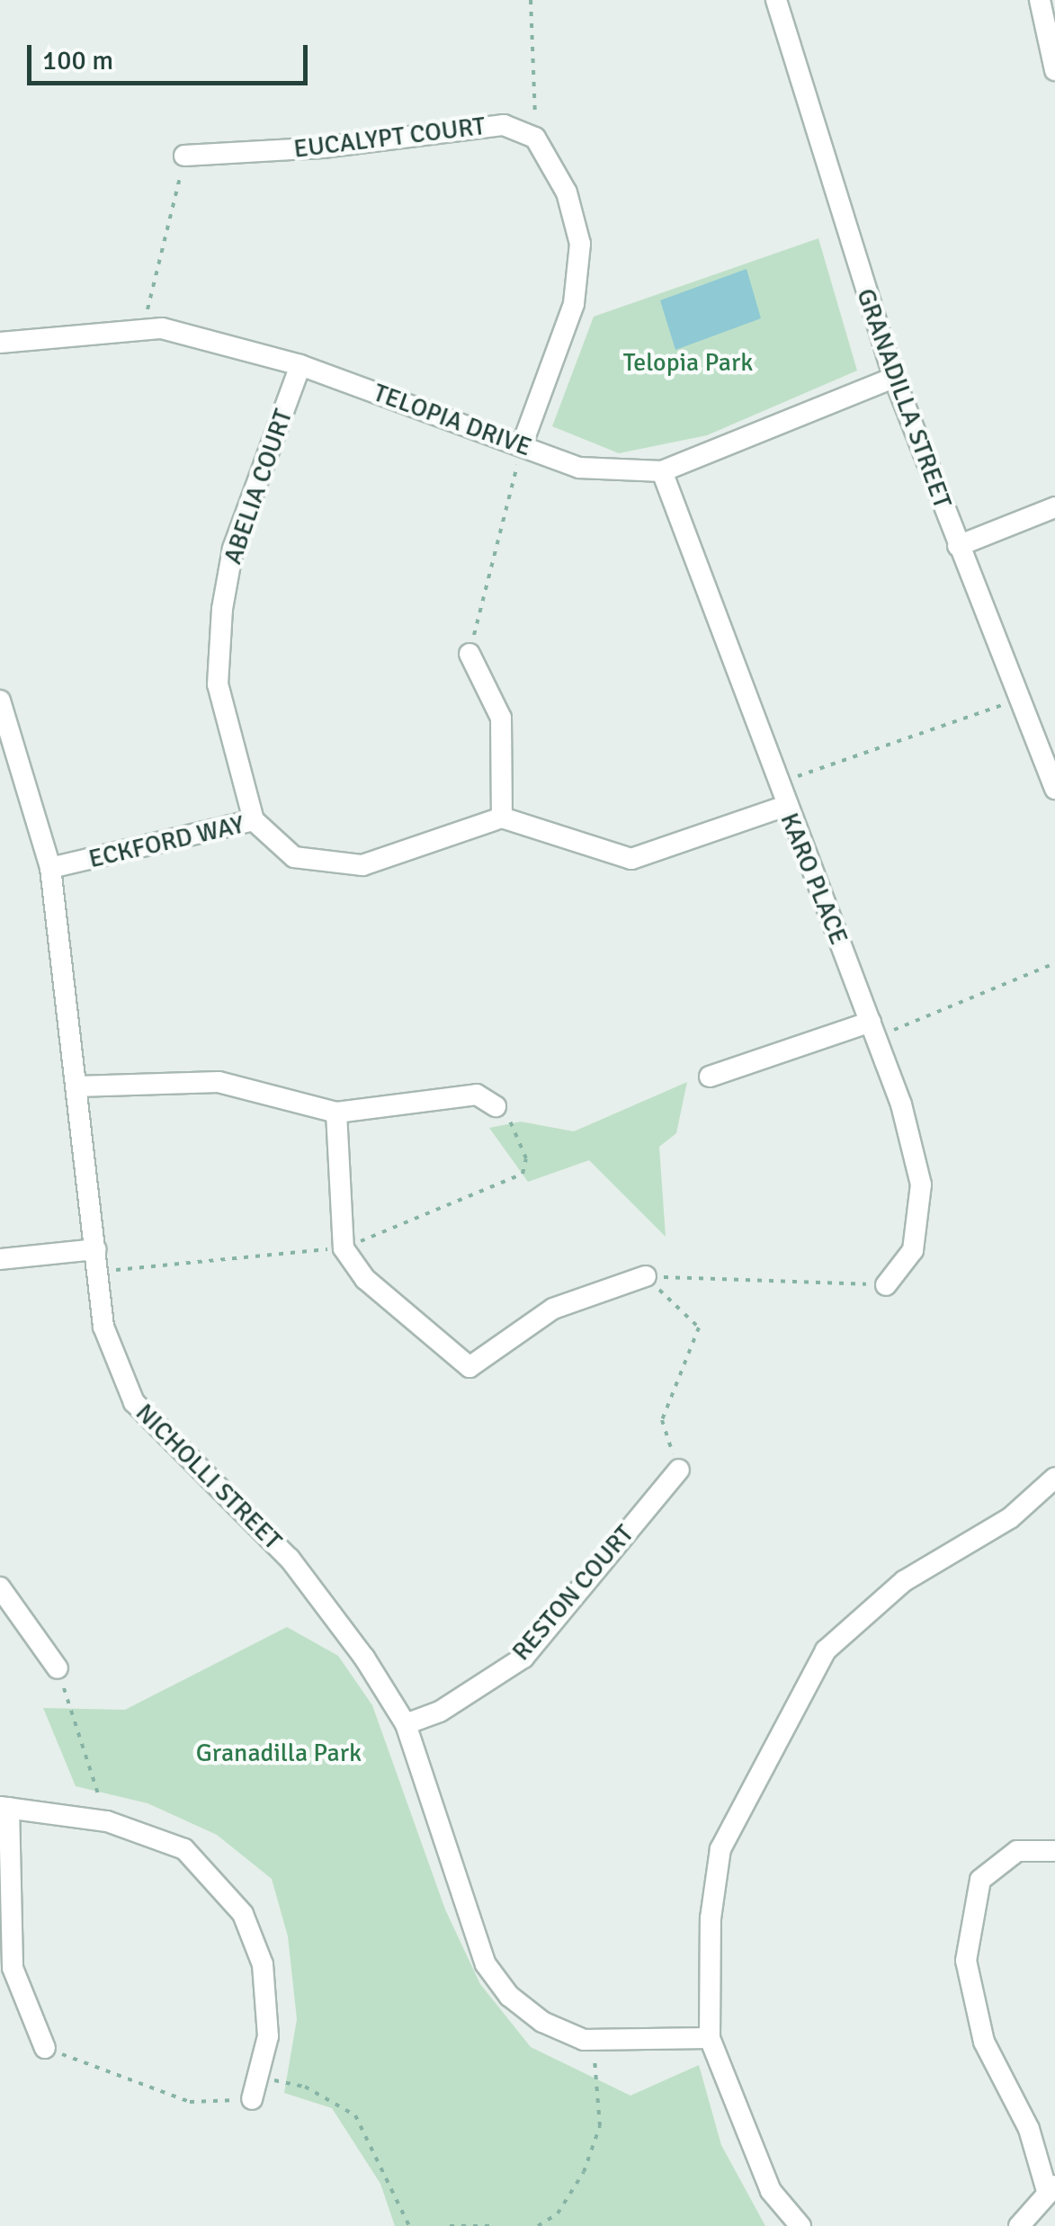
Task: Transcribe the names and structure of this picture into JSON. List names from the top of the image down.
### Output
{
  "streets": {
    "street": [
      "EUCALYPT COURT",
      "GRANADILLA STREET",
      "TELOPIA DRIVE",
      "ABELIA COURT",
      "ECKFORD WAY",
      "KARO PLACE",
      "NICHOLLI STREET",
      "RESTON COURT"
    ]
  },
  "crossings": [
    ["GRANADILLA STREET", "TELOPIA DRIVE"],
    ["TELOPIA DRIVE", "ABELIA COURT"],
    ["TELOPIA DRIVE", "KARO PLACE"],
    ["ABELIA COURT", "ECKFORD WAY"],
    ["ECKFORD WAY", "NICHOLLI STREET"],
    ["NICHOLLI STREET", "RESTON COURT"]
  ],
  "parks": ["Telopia Park", "Granadilla Park"],
  "scale_bar": "100 m"
}
